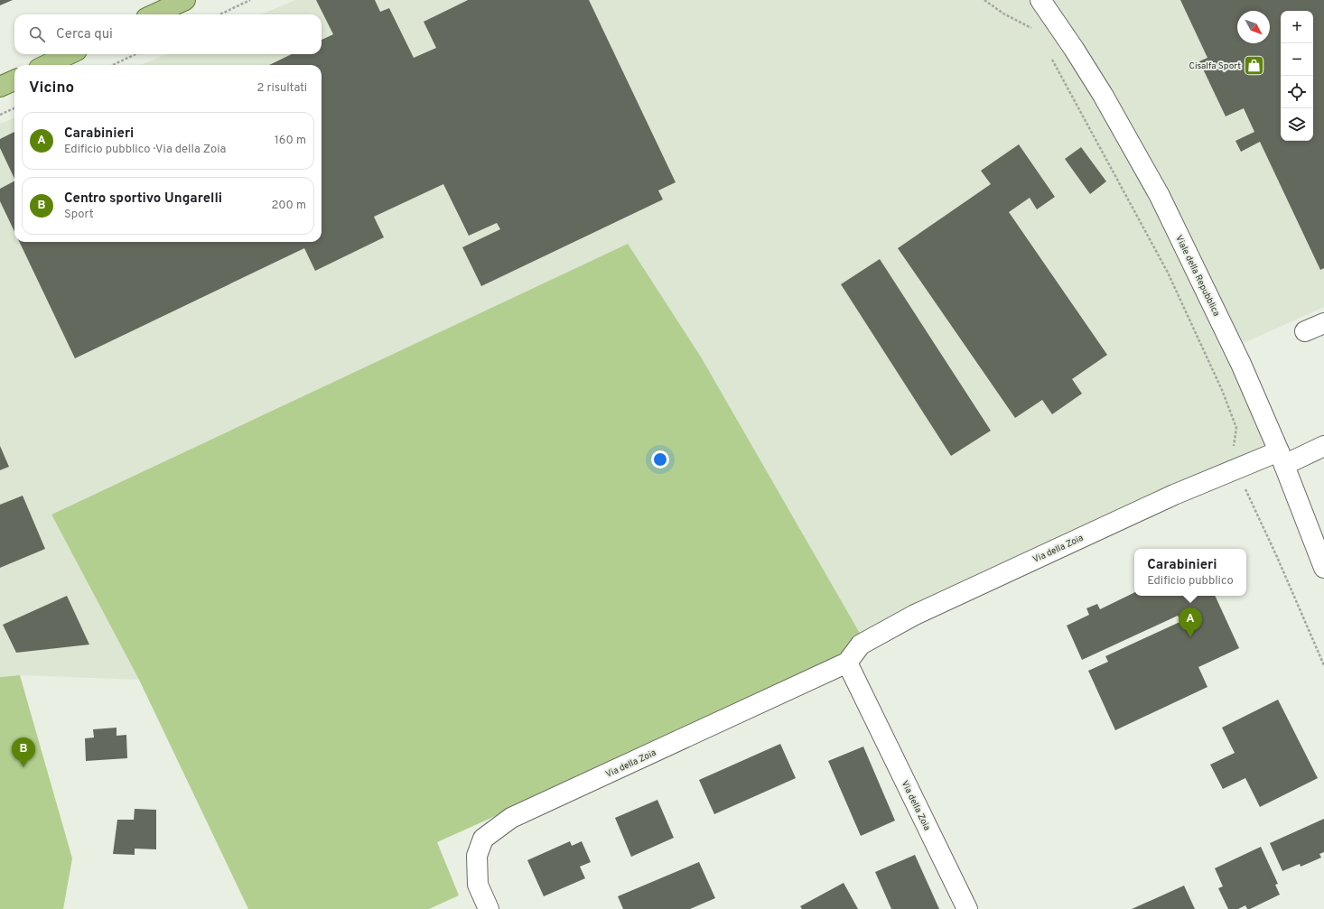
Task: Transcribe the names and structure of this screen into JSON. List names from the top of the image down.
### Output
{
  "streets": {
    "street": ["Viale della Repubblica", "Via della Zoia"]
  },
  "crossings": [
    ["Viale della Repubblica", "Via della Zoia"]
  ],
  "places": {
    "shop": ["Cisalfa Sport"]
  },
  "north": "bottom right",
  "page": {
    "map_buttons": ["+", "−"],
    "search": "Cerca qui",
    "heading": ["Vicino", "2 risultati"],
    "list": [
      {
        "mark": "A",
        "name": "Carabinieri",
        "note": "Edificio pubblico · Via della Zoia",
        "value": "160 m"
      },
      {
        "mark": "B",
        "name": "Centro sportivo Ungarelli",
        "note": "Sport",
        "value": "200 m"
      }
    ],
    "popup": ["Carabinieri", "Edificio pubblico"],
    "pins": ["A", "B"]
  }
}
